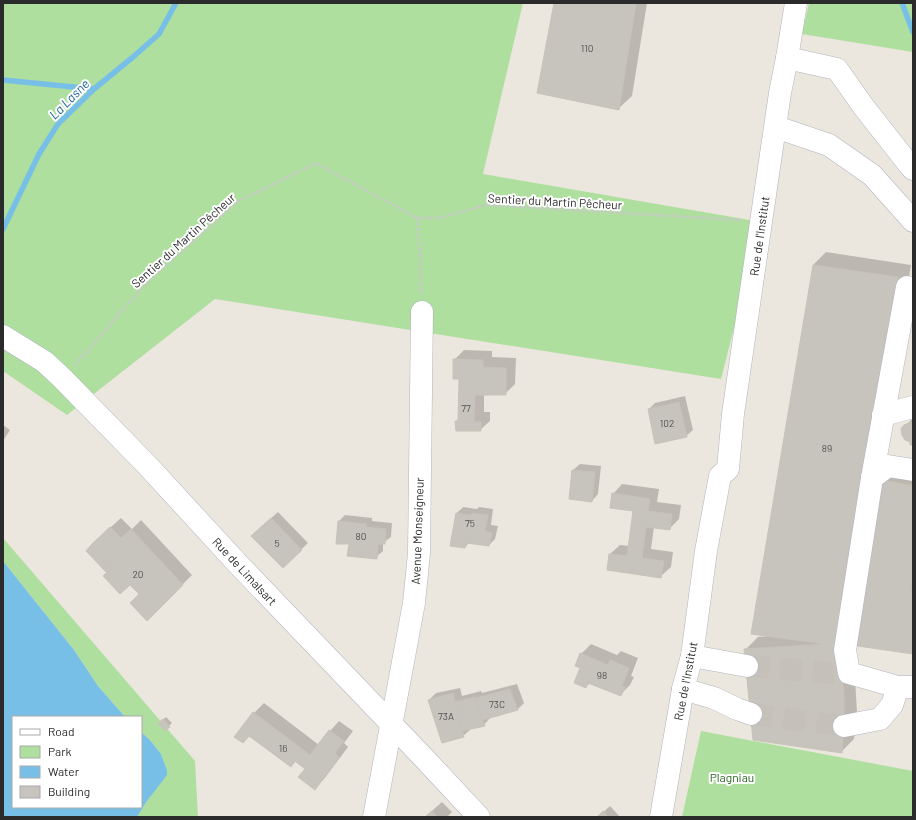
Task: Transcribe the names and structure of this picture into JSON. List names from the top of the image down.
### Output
{
  "streets": {
    "street": ["Rue de l'Institut", "Avenue Monseigneur", "Rue de Limalsart"],
    "path": ["Sentier du Martin Pêcheur"]
  },
  "crossings": [
    ["Sentier du Martin Pêcheur", "Rue de l'Institut"],
    ["Sentier du Martin Pêcheur", "Rue de Limalsart"],
    ["Avenue Monseigneur", "Rue de Limalsart"]
  ],
  "water": ["La Lasne"],
  "parks": ["Plagniau"],
  "house_numbers": [
    "110",
    "77",
    "102",
    "89",
    "75",
    "80",
    "5",
    "20",
    "98",
    "73C",
    "73A",
    "16"
  ],
  "legend": [
    "Road",
    "Park",
    "Water",
    "Building"
  ]
}
